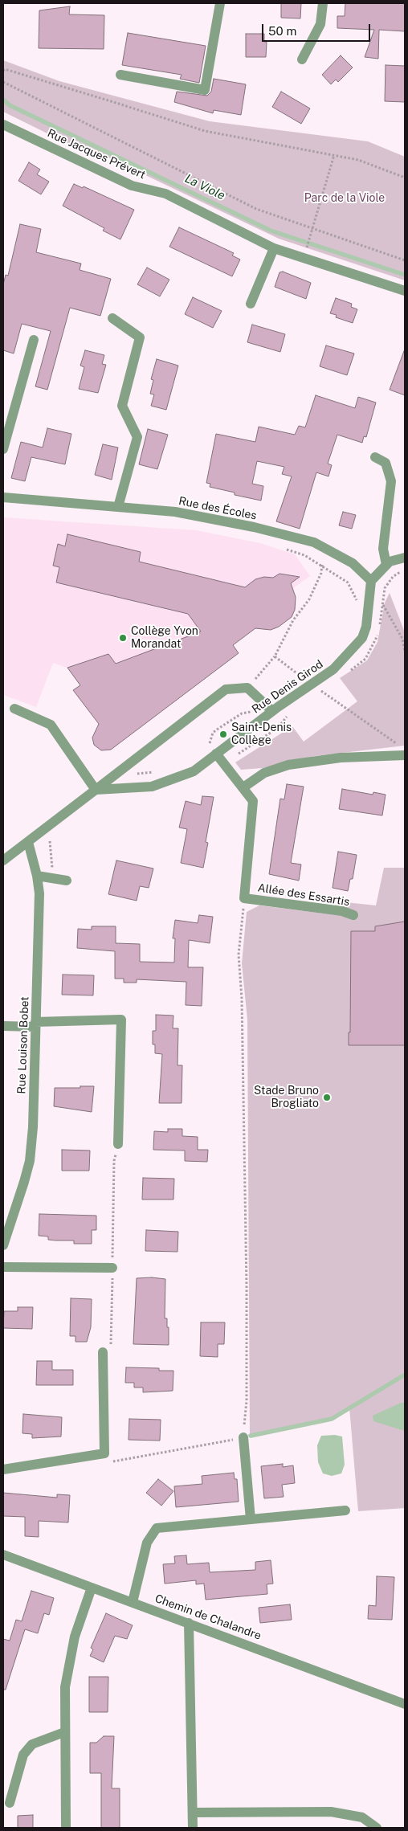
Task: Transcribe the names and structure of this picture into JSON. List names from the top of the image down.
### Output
{
  "streets": {
    "street": [
      "Rue Jacques Prévert",
      "Rue des Écoles",
      "Rue Denis Girod",
      "Allée des Essartis",
      "Rue Louison Bobet",
      "Chemin de Chalandre"
    ]
  },
  "crossings": [
    ["Rue des Écoles", "Rue Denis Girod"],
    ["Rue Denis Girod", "Allée des Essartis"]
  ],
  "water": ["La Viole"],
  "parks": ["Parc de la Viole"],
  "places": ["Collège Yvon Morandat", "Saint-Denis Collège", "Stade Bruno Brogliato"],
  "scale_bar": "50 m"
}
